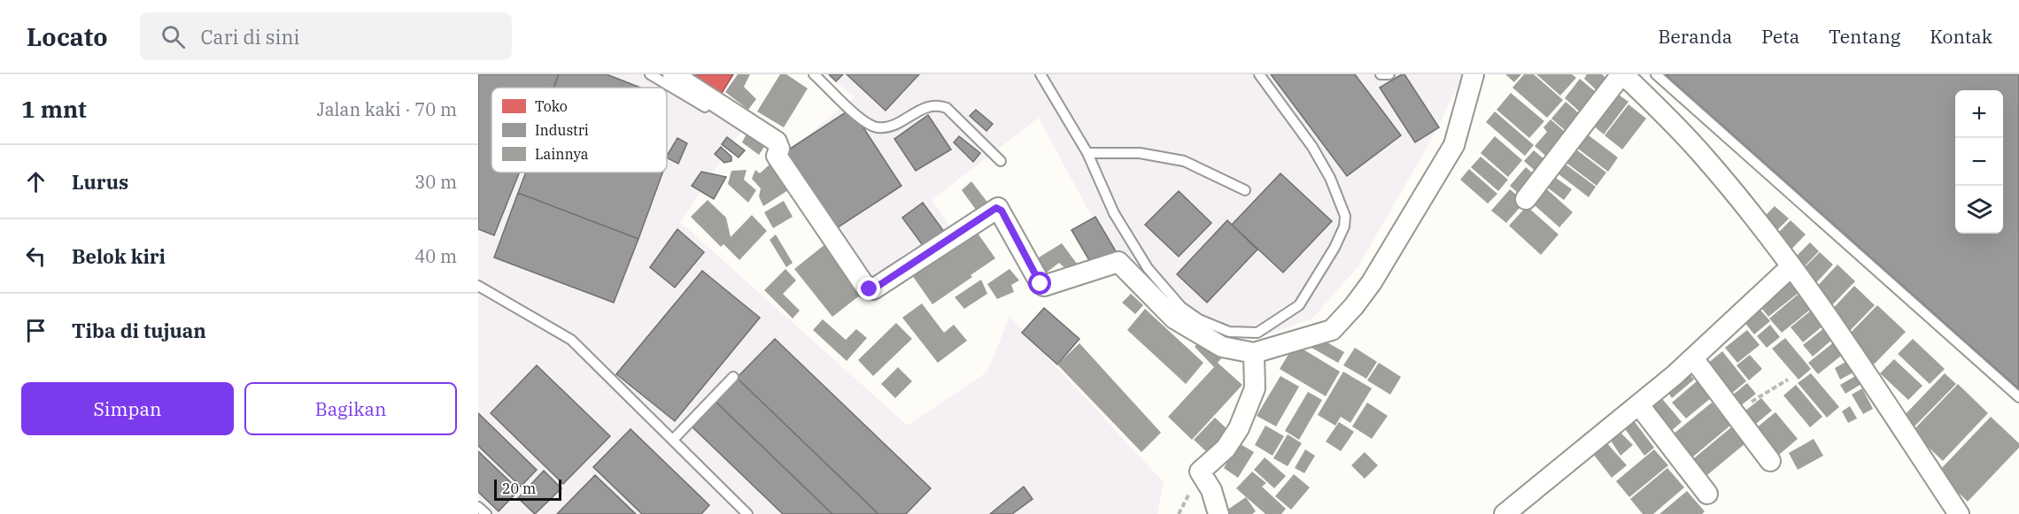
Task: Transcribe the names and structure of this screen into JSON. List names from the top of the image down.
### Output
{
  "legend": ["Toko", "Industri", "Lainnya"],
  "scale_bar": "20 m",
  "page": {
    "header": "Locato",
    "search": "Cari di sini",
    "nav": [
      "Beranda",
      "Peta",
      "Tentang",
      "Kontak"
    ],
    "heading": ["1 mnt", "Jalan kaki · 70 m"],
    "map_buttons": ["+", "−"],
    "list": [
      ["Lurus", "30 m"],
      ["Belok kiri", "40 m"],
      "Tiba di tujuan"
    ],
    "buttons": ["Simpan", "Bagikan"],
    "scale": "20 m"
  }
}
